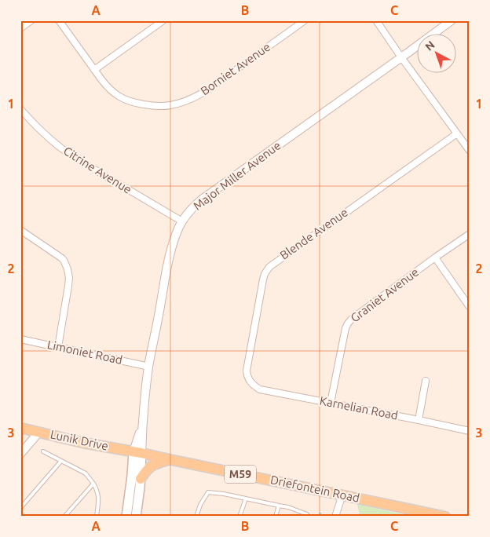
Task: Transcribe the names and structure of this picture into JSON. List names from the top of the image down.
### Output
{
  "streets": {
    "main road": ["Lunik Drive", "M59", "Driefontein Road"],
    "street": [
      "Borniet Avenue",
      "Citrine Avenue",
      "Major Miller Avenue",
      "Blende Avenue",
      "Graniet Avenue",
      "Limoniet Road",
      "Karnelian Road"
    ]
  },
  "crossings": [
    ["Citrine Avenue", "Major Miller Avenue"],
    ["Major Miller Avenue", "Limoniet Road"],
    ["Major Miller Avenue", "Lunik Drive"],
    ["Major Miller Avenue", "Driefontein Road"],
    ["Blende Avenue", "Karnelian Road"],
    ["Graniet Avenue", "Karnelian Road"],
    ["Lunik Drive", "Driefontein Road"]
  ],
  "north": "top left",
  "grid": {
    "columns": ["A", "B", "C"],
    "rows": ["1", "2", "3"]
  }
}
